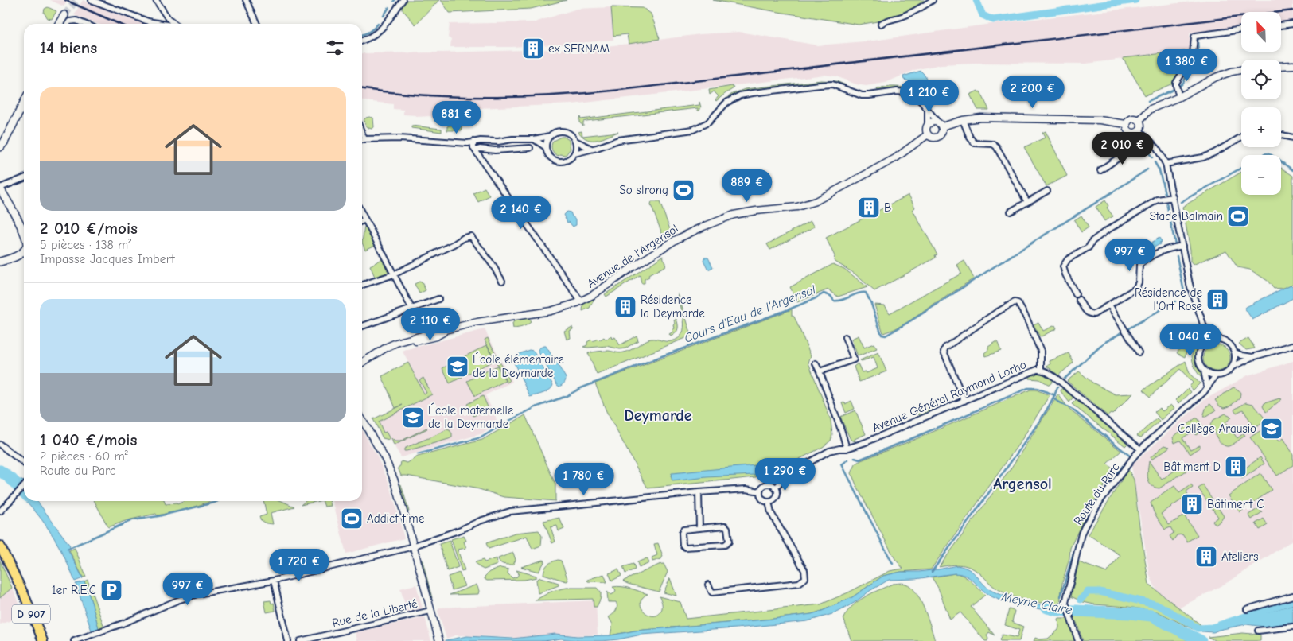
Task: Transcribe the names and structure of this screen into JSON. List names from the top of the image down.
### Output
{
  "streets": {
    "main road": ["D 907"],
    "street": [
      "Avenue de l'Argensol",
      "Avenue Général Raymond Lorho",
      "Route du Parc",
      "Rue de la Liberté"
    ]
  },
  "crossings": [
    ["Avenue Général Raymond Lorho", "Route du Parc"]
  ],
  "districts": ["Deymarde", "Argensol"],
  "water": ["Cours d'Eau de l'Argensol", "Meyne Claire"],
  "places": {
    "building": [
      "ex SERNAM",
      "B",
      "Résidence de l'Ort Rose",
      "Résidence la Deymarde",
      "Bâtiment D",
      "Bâtiment C",
      "Ateliers"
    ],
    "sports": ["So strong", "Stade Balmain", "Addict time"],
    "school or university": ["École élémentaire de la Deymarde", "École maternelle de la Deymarde", "Collège Arausio"],
    "parking": ["1er R.E.C"]
  },
  "north": "top left",
  "page": {
    "map_buttons": ["+", "−"],
    "heading": "14 biens",
    "price": [
      "1 380 €",
      "2 200 €",
      "1 210 €",
      "881 €",
      "2 010 €",
      "889 €",
      "2 140 €",
      "997 €",
      "2 110 €",
      "1 040 €",
      "1 290 €",
      "1 780 €",
      "1 720 €",
      "997 €"
    ],
    "list": [
      {
        "name": "2 010 €/mois",
        "note": "5 pièces · 138 m² · Impasse Jacques Imbert"
      },
      {
        "name": "1 040 €/mois",
        "note": "2 pièces · 60 m² · Route du Parc"
      }
    ]
  }
}
